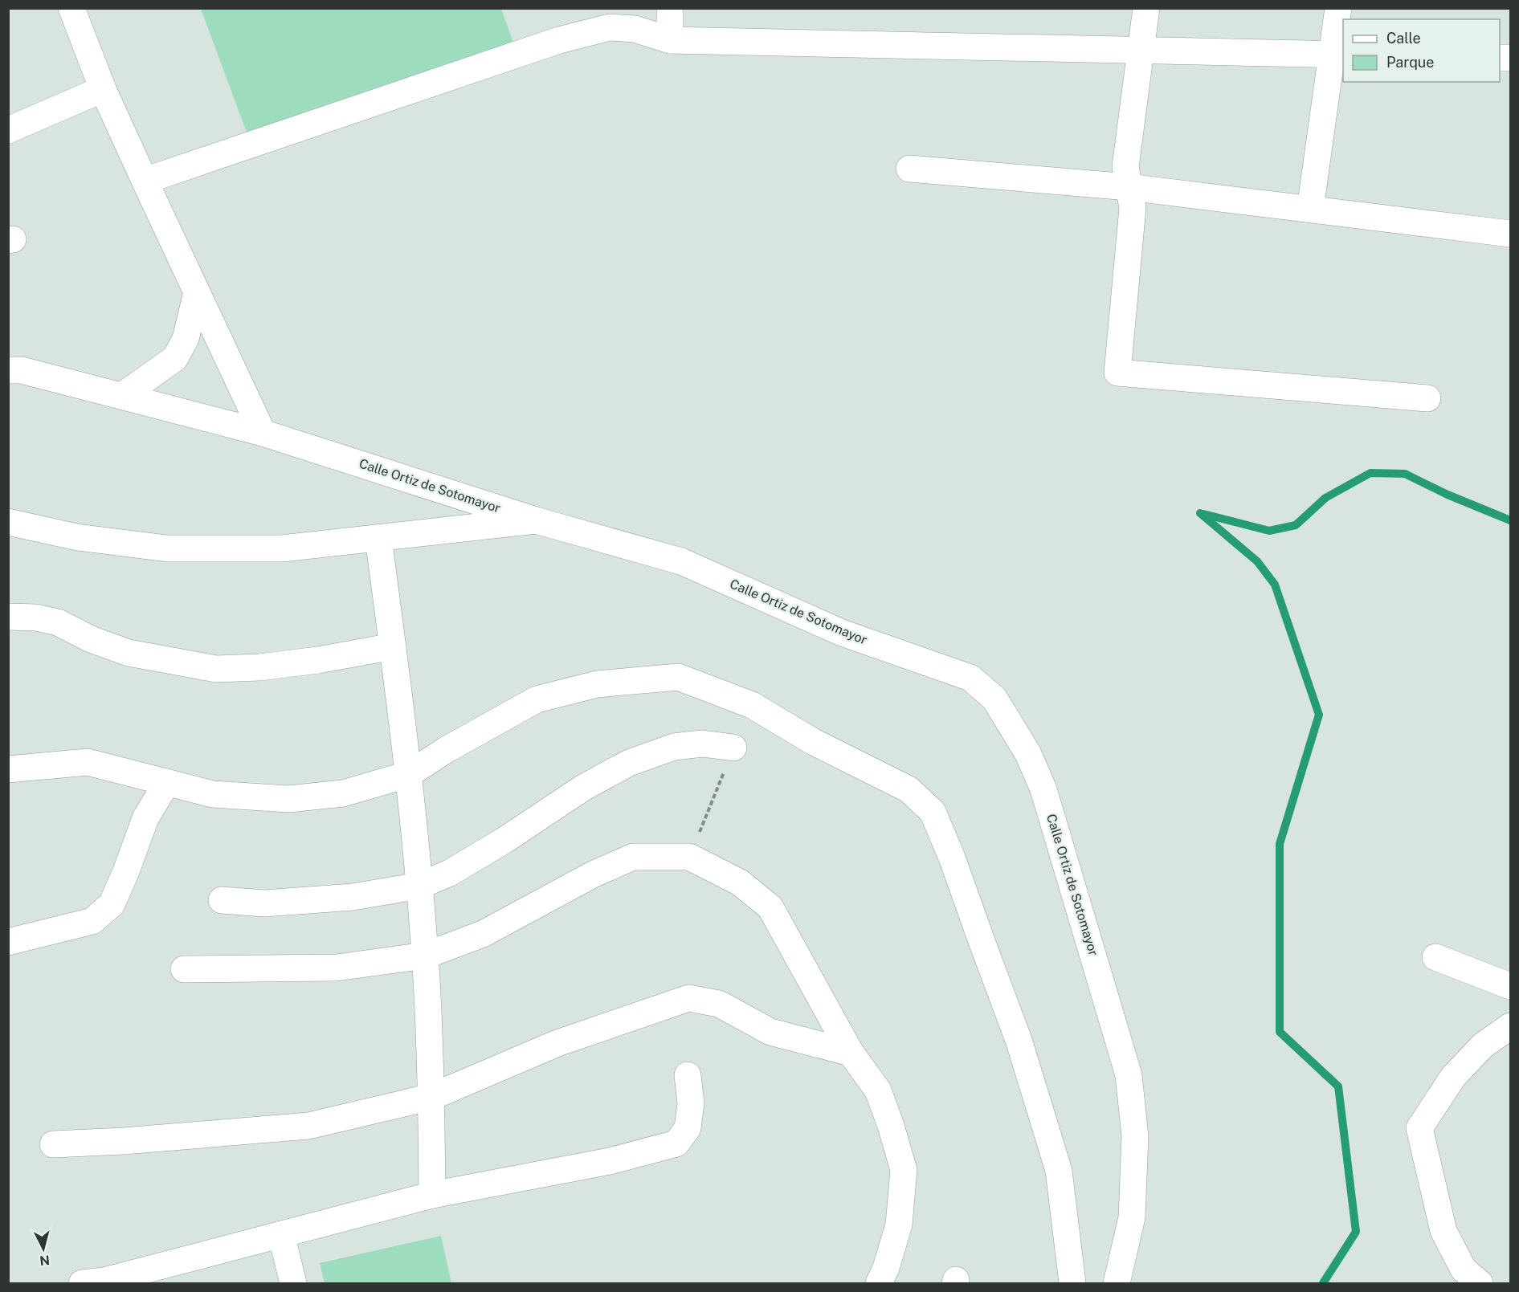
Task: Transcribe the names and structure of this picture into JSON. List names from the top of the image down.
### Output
{
  "streets": {
    "street": ["Calle Ortiz de Sotomayor"]
  },
  "legend": ["Calle", "Parque"],
  "north": "bottom"
}
